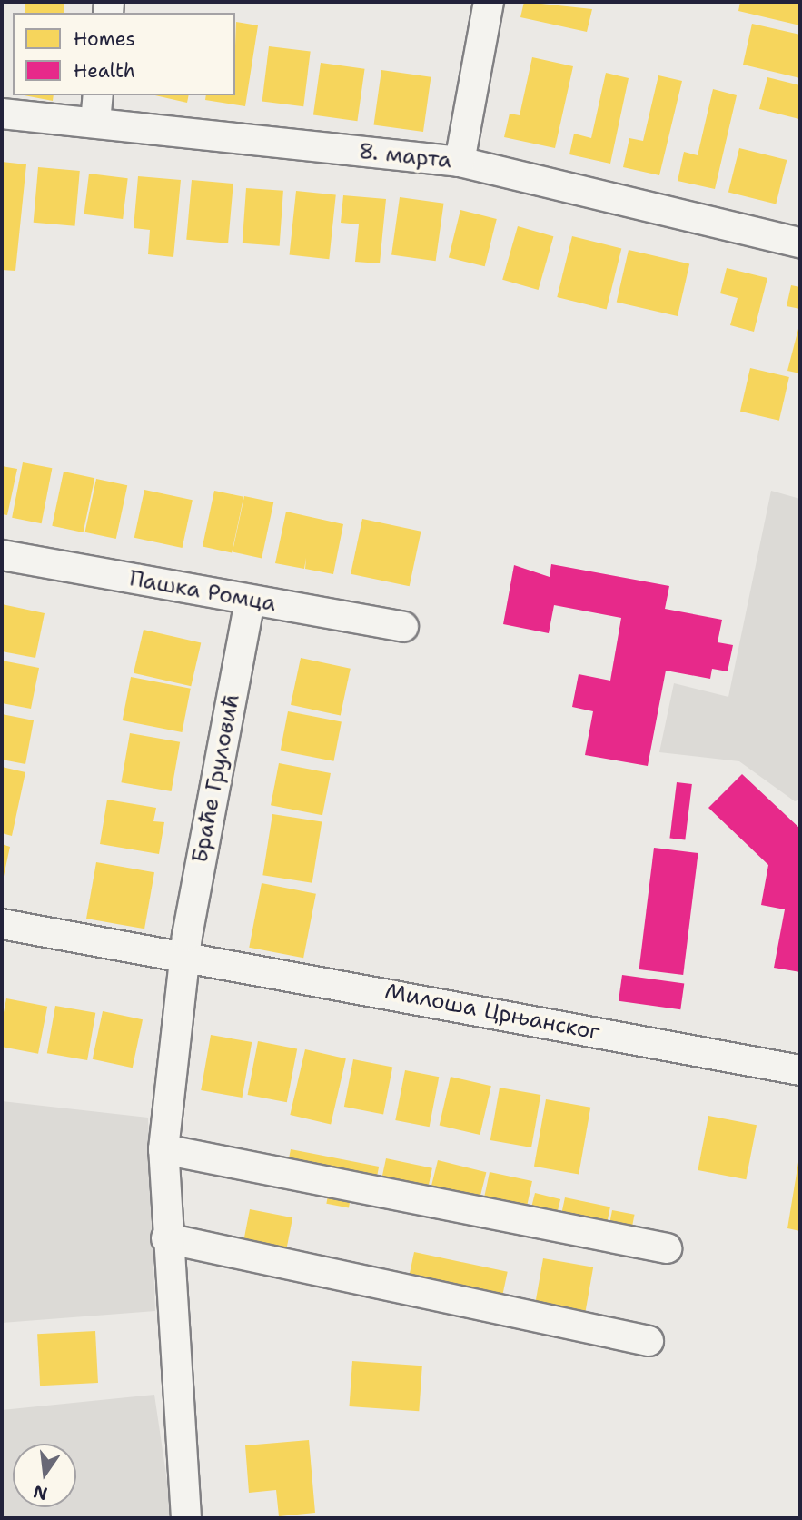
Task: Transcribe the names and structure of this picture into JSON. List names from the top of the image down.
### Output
{
  "streets": {
    "street": [
      "8. марта",
      "Пашка Ромца",
      "Браће Груловић",
      "Милоша Црњанског"
    ]
  },
  "crossings": [
    ["Пашка Ромца", "Браће Груловић"],
    ["Браће Груловић", "Милоша Црњанског"]
  ],
  "legend": ["Homes", "Health"],
  "north": "bottom"
}
